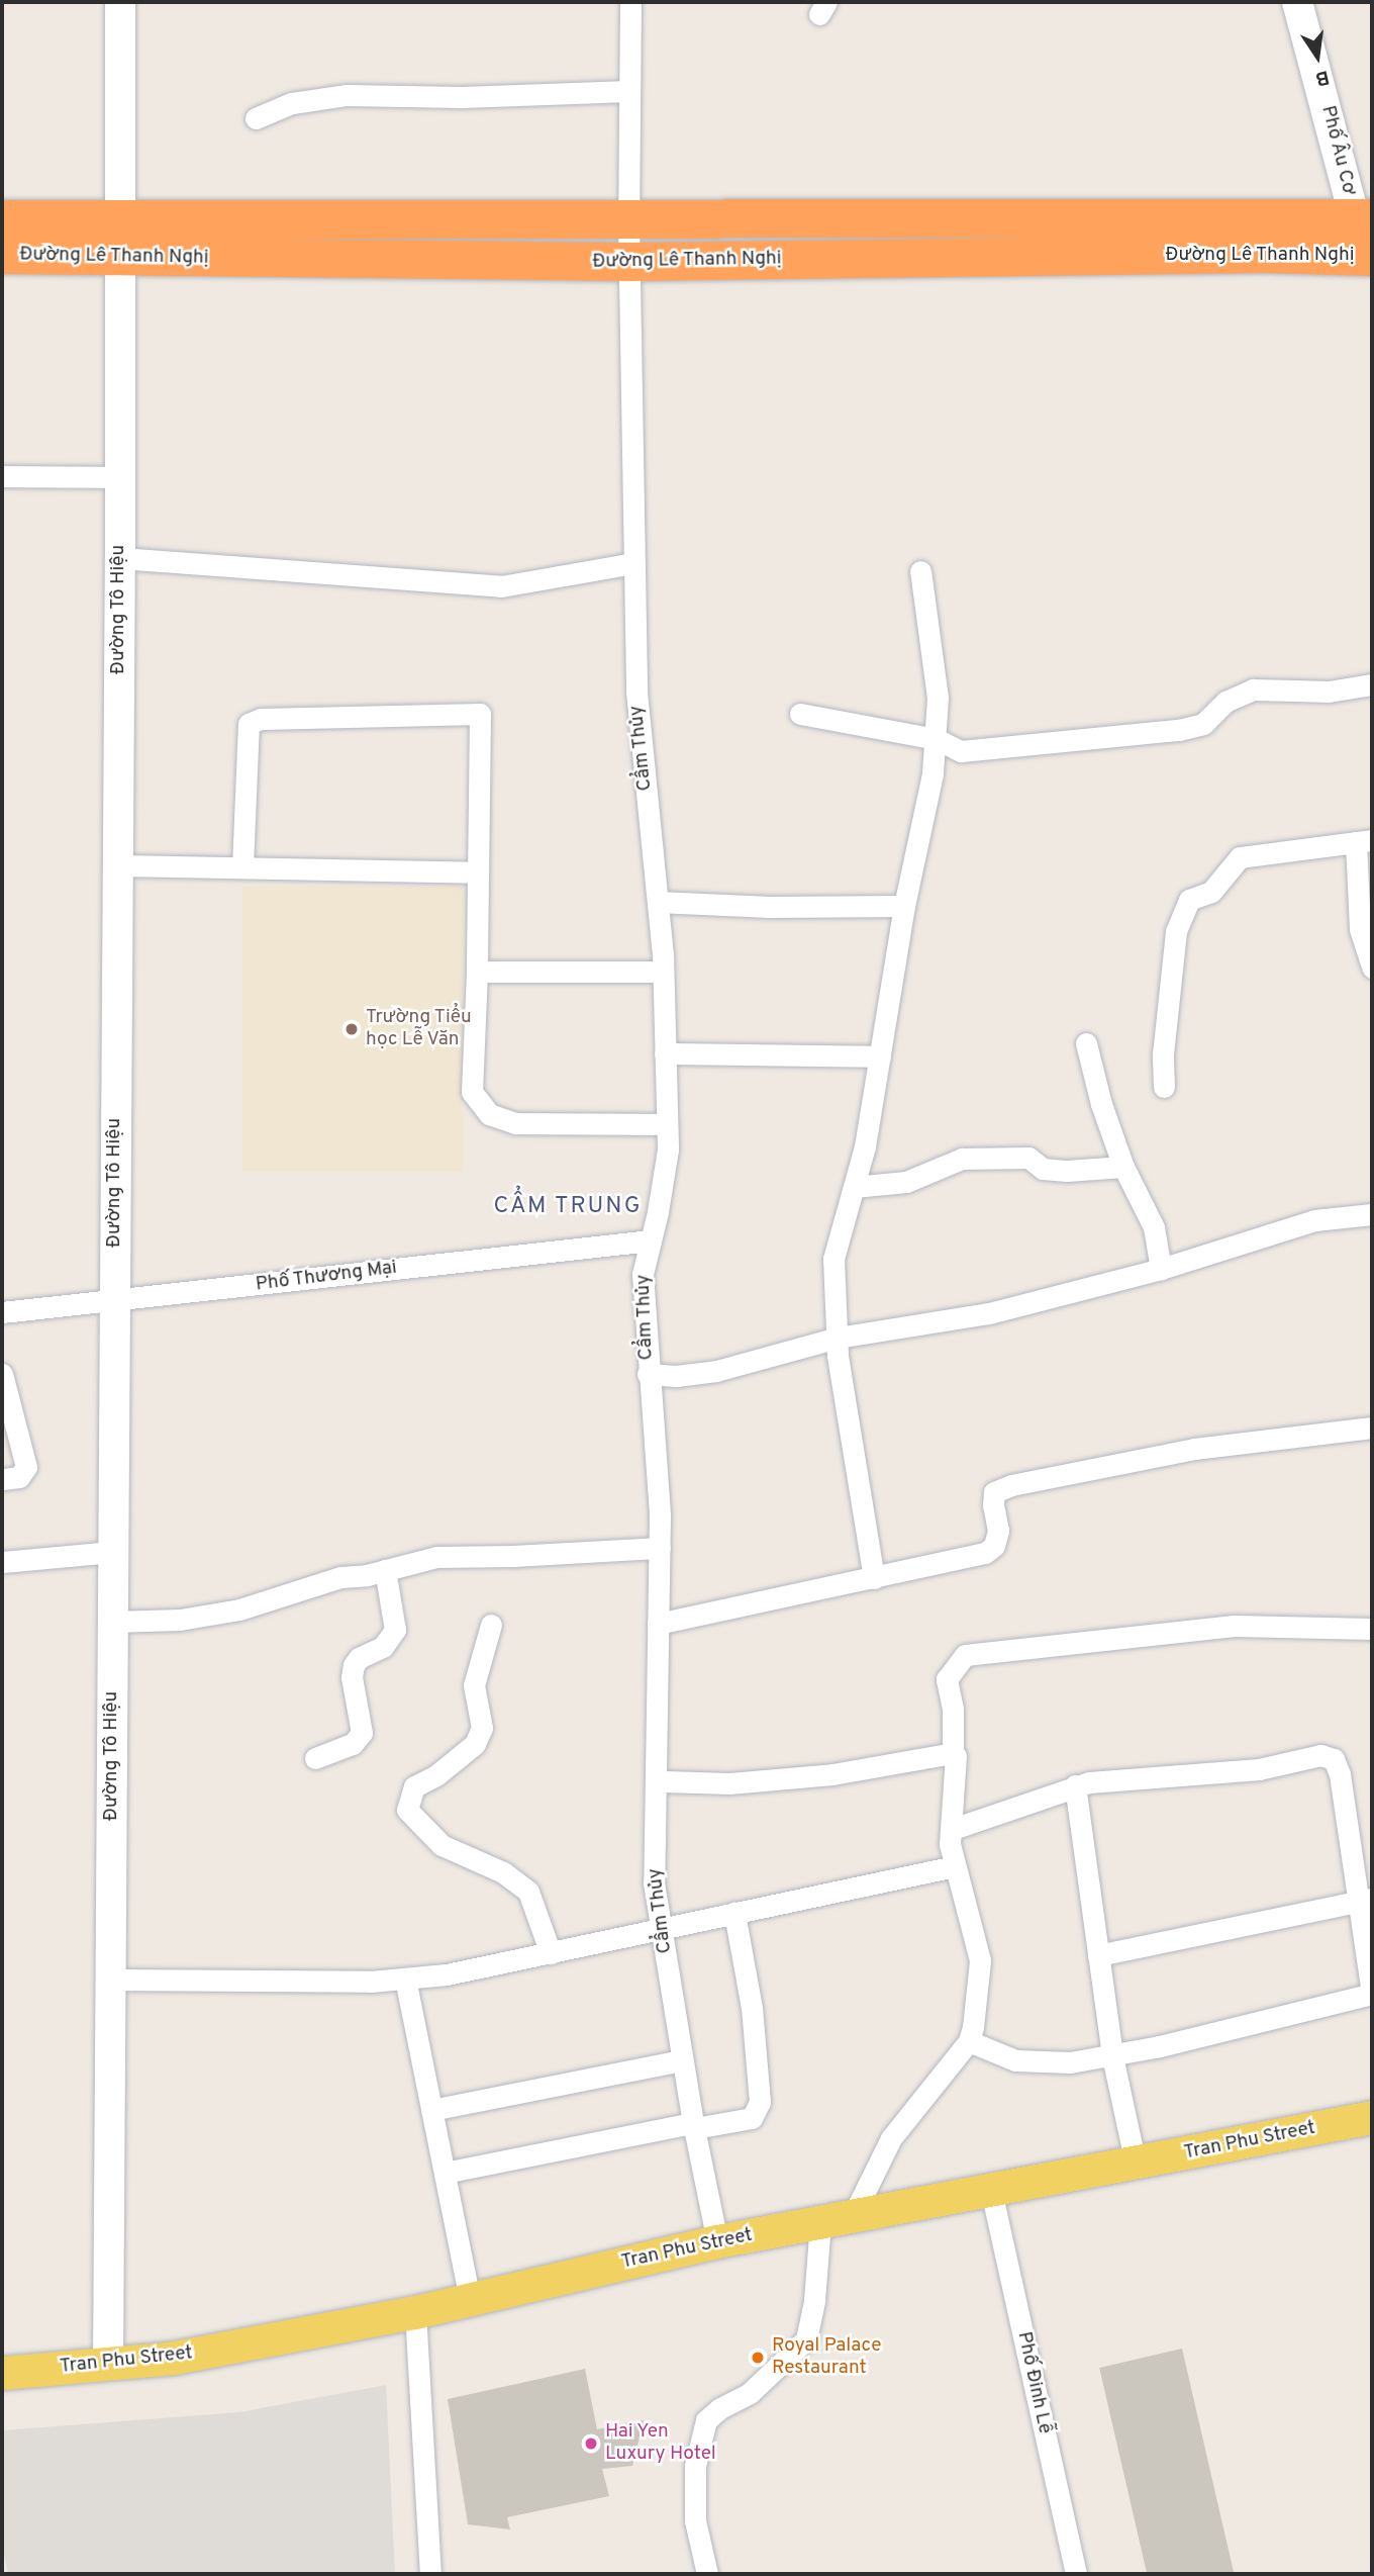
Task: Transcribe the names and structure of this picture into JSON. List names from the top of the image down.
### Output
{
  "streets": {
    "highway": ["Đường Lê Thanh Nghị"],
    "main road": ["Tran Phu Street"],
    "street": [
      "Phố Âu Cơ",
      "Đường Tô Hiệu",
      "Cẩm Thủy",
      "Phố Thương Mại",
      "Phố Đinh Lễ"
    ]
  },
  "crossings": [
    ["Phố Âu Cơ", "Đường Lê Thanh Nghị"],
    ["Đường Lê Thanh Nghị", "Đường Tô Hiệu"],
    ["Đường Lê Thanh Nghị", "Cẩm Thủy"],
    ["Đường Tô Hiệu", "Phố Thương Mại"],
    ["Đường Tô Hiệu", "Tran Phu Street"],
    ["Cẩm Thủy", "Phố Thương Mại"],
    ["Cẩm Thủy", "Tran Phu Street"],
    ["Tran Phu Street", "Phố Đinh Lễ"]
  ],
  "districts": ["CẨM TRUNG"],
  "places": ["Trường Tiểu học Lễ Văn", "Royal Palace Restaurant", "Hai Yen Luxury Hotel"],
  "north": "bottom"
}
